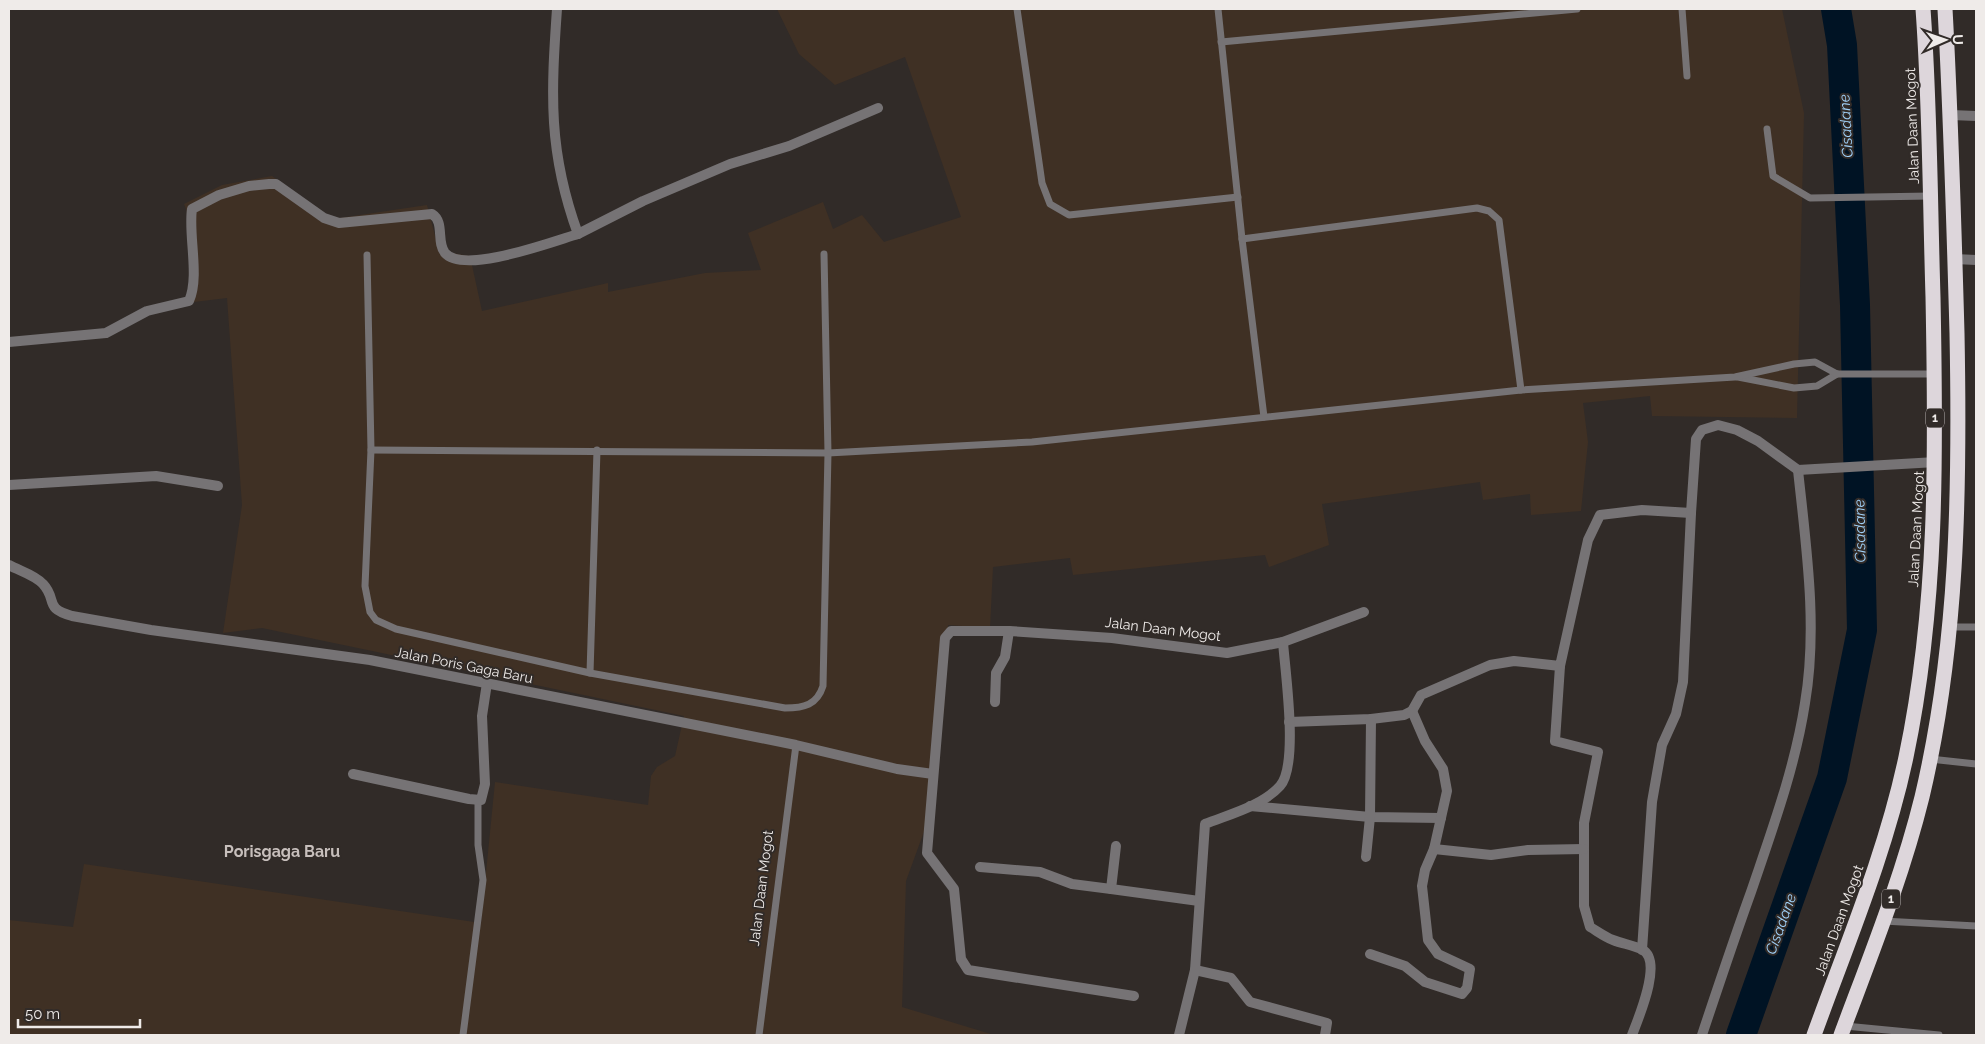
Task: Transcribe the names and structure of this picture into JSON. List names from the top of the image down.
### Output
{
  "streets": {
    "highway": ["Jalan Daan Mogot", "1"],
    "street": ["Jalan Poris Gaga Baru"]
  },
  "crossings": [
    ["Jalan Daan Mogot", "Jalan Poris Gaga Baru"]
  ],
  "districts": ["Porisgaga Baru"],
  "water": ["Cisadane"],
  "scale_bar": "50 m",
  "north": "right"
}
